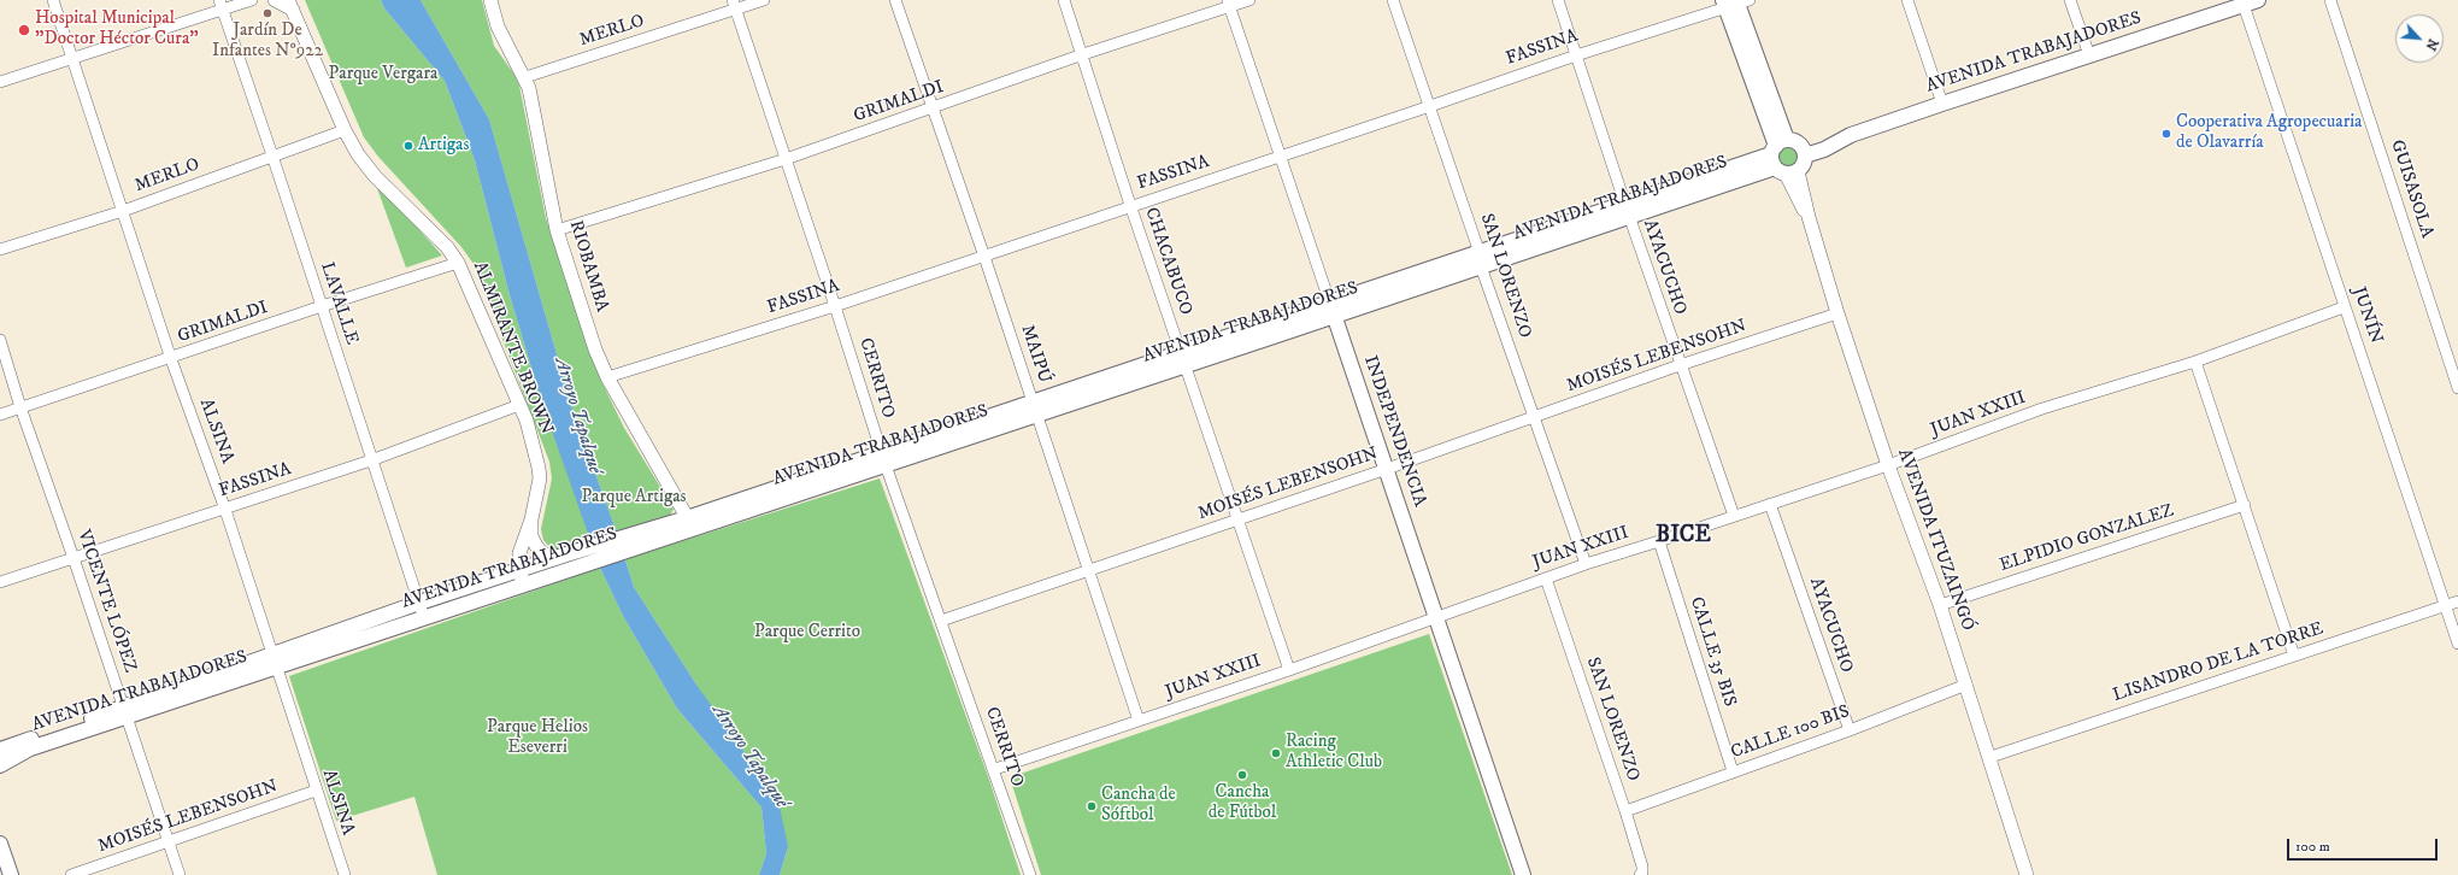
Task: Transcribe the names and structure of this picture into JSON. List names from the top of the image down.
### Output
{
  "streets": {
    "main road": ["AVENIDA TRABAJADORES", "INDEPENDENCIA", "AVENIDA ITUZAINGÓ"],
    "street": [
      "MERLO",
      "FASSINA",
      "GRIMALDI",
      "GUISASOLA",
      "CHACABUCO",
      "RIOBAMBA",
      "AYACUCHO",
      "SAN LORENZO",
      "LAVALLE",
      "JUNÍN",
      "ALMIRANTE BROWN",
      "MAIPÚ",
      "MOISÉS LEBENSOHN",
      "CERRITO",
      "JUAN XXIII",
      "ALSINA",
      "ELPIDIO GONZALEZ",
      "VICENTE LÓPEZ",
      "CALLE 35 BIS",
      "LISANDRO DE LA TORRE",
      "CALLE 100 BIS"
    ]
  },
  "crossings": [
    ["MERLO", "RIOBAMBA"],
    ["MERLO", "LAVALLE"],
    ["MERLO", "ALMIRANTE BROWN"],
    ["MERLO", "CERRITO"],
    ["MERLO", "ALSINA"],
    ["FASSINA", "CHACABUCO"],
    ["FASSINA", "RIOBAMBA"],
    ["FASSINA", "AYACUCHO"],
    ["FASSINA", "SAN LORENZO"],
    ["FASSINA", "LAVALLE"],
    ["FASSINA", "ALMIRANTE BROWN"],
    ["FASSINA", "MAIPÚ"],
    ["FASSINA", "CERRITO"],
    ["FASSINA", "ALSINA"],
    ["FASSINA", "INDEPENDENCIA"],
    ["FASSINA", "AVENIDA ITUZAINGÓ"],
    ["FASSINA", "VICENTE LÓPEZ"],
    ["AVENIDA TRABAJADORES", "CHACABUCO"],
    ["AVENIDA TRABAJADORES", "RIOBAMBA"],
    ["AVENIDA TRABAJADORES", "AYACUCHO"],
    ["AVENIDA TRABAJADORES", "SAN LORENZO"],
    ["AVENIDA TRABAJADORES", "LAVALLE"],
    ["AVENIDA TRABAJADORES", "JUNÍN"],
    ["AVENIDA TRABAJADORES", "ALMIRANTE BROWN"],
    ["AVENIDA TRABAJADORES", "MAIPÚ"],
    ["AVENIDA TRABAJADORES", "CERRITO"],
    ["AVENIDA TRABAJADORES", "ALSINA"],
    ["AVENIDA TRABAJADORES", "INDEPENDENCIA"],
    ["AVENIDA TRABAJADORES", "AVENIDA ITUZAINGÓ"],
    ["AVENIDA TRABAJADORES", "VICENTE LÓPEZ"],
    ["GRIMALDI", "CHACABUCO"],
    ["GRIMALDI", "RIOBAMBA"],
    ["GRIMALDI", "LAVALLE"],
    ["GRIMALDI", "ALMIRANTE BROWN"],
    ["GRIMALDI", "MAIPÚ"],
    ["GRIMALDI", "CERRITO"],
    ["GRIMALDI", "ALSINA"],
    ["GRIMALDI", "INDEPENDENCIA"],
    ["GRIMALDI", "VICENTE LÓPEZ"],
    ["CHACABUCO", "MOISÉS LEBENSOHN"],
    ["CHACABUCO", "JUAN XXIII"],
    ["AYACUCHO", "MOISÉS LEBENSOHN"],
    ["AYACUCHO", "JUAN XXIII"],
    ["AYACUCHO", "CALLE 100 BIS"],
    ["SAN LORENZO", "MOISÉS LEBENSOHN"],
    ["SAN LORENZO", "JUAN XXIII"],
    ["SAN LORENZO", "CALLE 100 BIS"],
    ["JUNÍN", "JUAN XXIII"],
    ["JUNÍN", "LISANDRO DE LA TORRE"],
    ["MAIPÚ", "MOISÉS LEBENSOHN"],
    ["MAIPÚ", "JUAN XXIII"],
    ["MOISÉS LEBENSOHN", "CERRITO"],
    ["MOISÉS LEBENSOHN", "ALSINA"],
    ["MOISÉS LEBENSOHN", "INDEPENDENCIA"],
    ["MOISÉS LEBENSOHN", "AVENIDA ITUZAINGÓ"],
    ["MOISÉS LEBENSOHN", "VICENTE LÓPEZ"],
    ["CERRITO", "JUAN XXIII"],
    ["JUAN XXIII", "INDEPENDENCIA"],
    ["JUAN XXIII", "AVENIDA ITUZAINGÓ"],
    ["JUAN XXIII", "CALLE 35 BIS"],
    ["ELPIDIO GONZALEZ", "AVENIDA ITUZAINGÓ"],
    ["AVENIDA ITUZAINGÓ", "LISANDRO DE LA TORRE"],
    ["AVENIDA ITUZAINGÓ", "CALLE 100 BIS"],
    ["CALLE 35 BIS", "CALLE 100 BIS"]
  ],
  "districts": ["BICE"],
  "water": ["Arroyo Tapalqué"],
  "parks": [
    "Parque Vergara",
    "Parque Artigas",
    "Parque Cerrito",
    "Parque Helios Eseverri"
  ],
  "places": [
    "Jardín De Infantes Nº922",
    "Hospital Municipal \"Doctor Héctor Cura\"",
    "Cooperativa Agropecuaria de Olavarría",
    "Artigas",
    "Racing Athletic Club",
    "Cancha de Fútbol",
    "Cancha de Sóftbol"
  ],
  "scale_bar": "100 m",
  "north": "bottom right"
}
